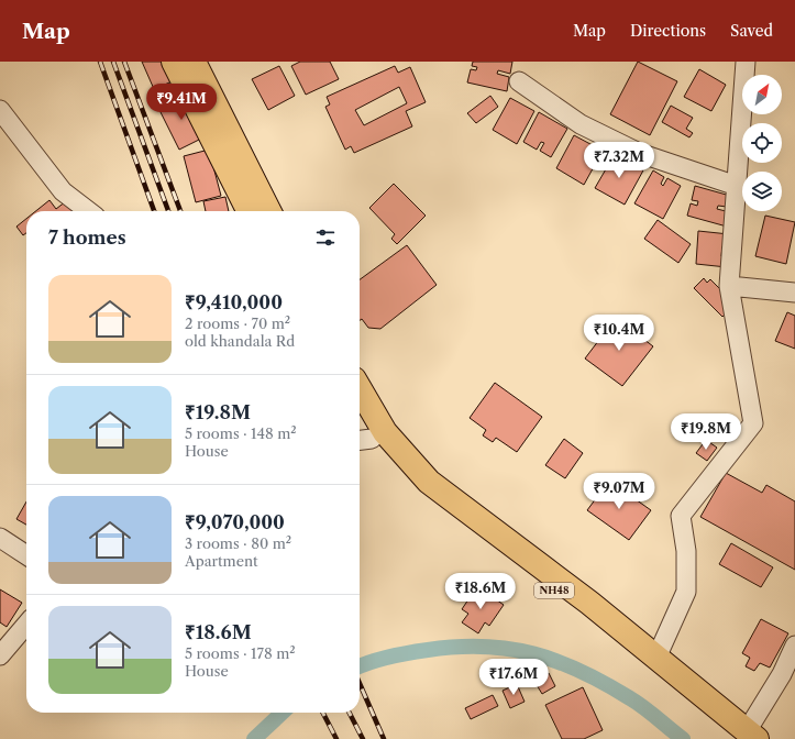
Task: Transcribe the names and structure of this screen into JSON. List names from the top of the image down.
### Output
{
  "streets": {
    "highway": ["NH48"]
  },
  "north": "top right",
  "page": {
    "header": "Map",
    "nav": ["Map", "Directions", "Saved"],
    "price": [
      "₹9.41M",
      "₹7.32M",
      "₹10.4M",
      "₹19.8M",
      "₹9.07M",
      "₹18.6M",
      "₹17.6M"
    ],
    "heading": "7 homes",
    "list": [
      {
        "name": "₹9,410,000",
        "note": "2 rooms · 70 m² · old khandala Rd"
      },
      {
        "name": "₹19.8M",
        "note": "5 rooms · 148 m² · House"
      },
      {
        "name": "₹9,070,000",
        "note": "3 rooms · 80 m² · Apartment"
      },
      {
        "name": "₹18.6M",
        "note": "5 rooms · 178 m² · House"
      }
    ]
  }
}
